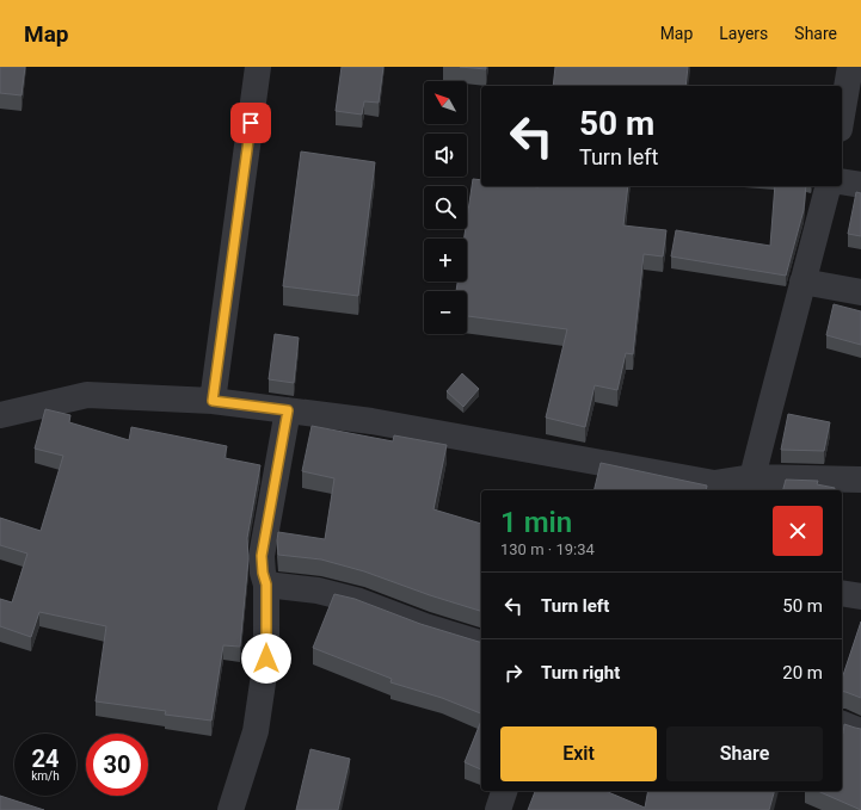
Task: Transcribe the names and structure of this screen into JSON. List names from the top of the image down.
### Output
{
  "north": "top left",
  "page": {
    "header": "Map",
    "nav": ["Map", "Layers", "Share"],
    "map_buttons": ["+", "−"],
    "turn": ["50 m", "Turn left"],
    "heading": ["1 min", "130 m · 19:34"],
    "list": [
      {
        "name": "Turn left",
        "value": "50 m"
      },
      {
        "name": "Turn right",
        "value": "20 m"
      }
    ],
    "buttons": ["Exit", "Share"],
    "speed": "24 km/h",
    "limit": "30"
  }
}
